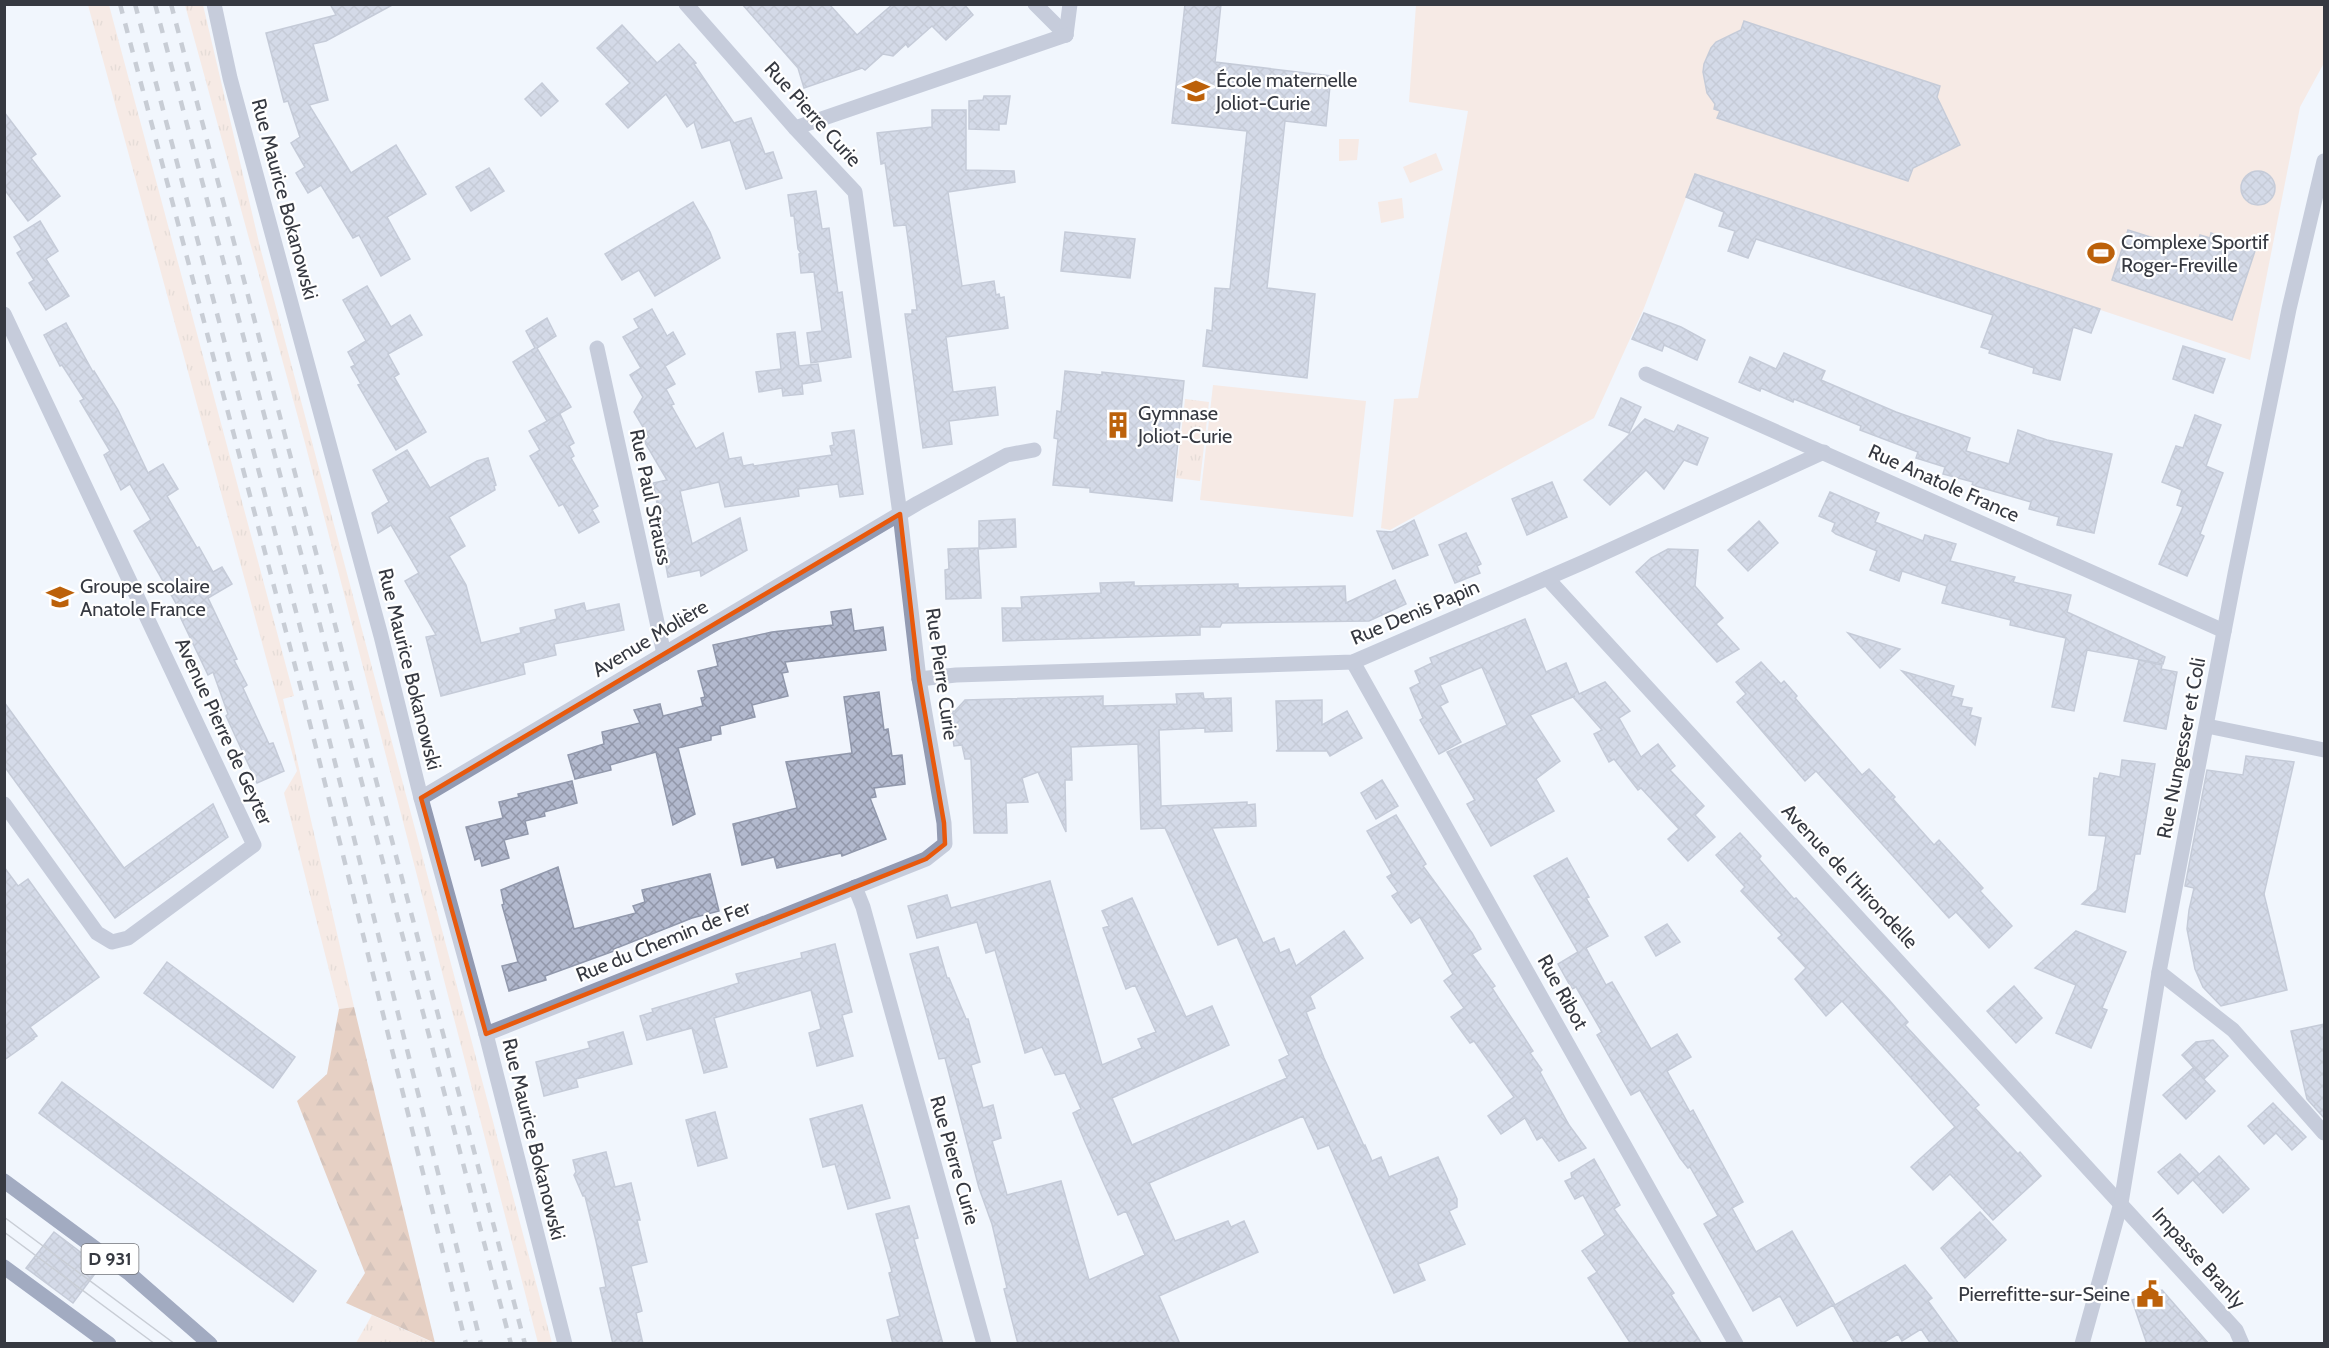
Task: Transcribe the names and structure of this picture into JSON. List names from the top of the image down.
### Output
{
  "streets": {
    "main road": ["D 931"],
    "street": [
      "Rue Pierre Curie",
      "Rue Maurice Bokanowski",
      "Rue Anatole France",
      "Rue Paul Strauss",
      "Rue Denis Papin",
      "Avenue Molière",
      "Avenue Pierre de Geyter",
      "Rue Nungesser et Coli",
      "Avenue de l'Hirondelle",
      "Rue du Chemin de Fer",
      "Rue Ribot",
      "Impasse Branly"
    ]
  },
  "crossings": [
    ["Rue Pierre Curie", "Rue Denis Papin"],
    ["Rue Pierre Curie", "Avenue Molière"],
    ["Rue Pierre Curie", "Rue du Chemin de Fer"],
    ["Rue Maurice Bokanowski", "Avenue Molière"],
    ["Rue Maurice Bokanowski", "Rue du Chemin de Fer"],
    ["Rue Anatole France", "Rue Denis Papin"],
    ["Rue Anatole France", "Rue Nungesser et Coli"],
    ["Rue Paul Strauss", "Avenue Molière"],
    ["Rue Denis Papin", "Avenue de l'Hirondelle"],
    ["Rue Denis Papin", "Rue Ribot"],
    ["Rue Nungesser et Coli", "Avenue de l'Hirondelle"],
    ["Rue Nungesser et Coli", "Impasse Branly"],
    ["Avenue de l'Hirondelle", "Impasse Branly"]
  ],
  "places": {
    "school or university": ["École maternelle Joliot-Curie", "Groupe scolaire Anatole France"],
    "sports": ["Complexe Sportif Roger-Freville"],
    "building": ["Gymnase Joliot-Curie"],
    "public building": ["Pierrefitte-sur-Seine"]
  }
}
